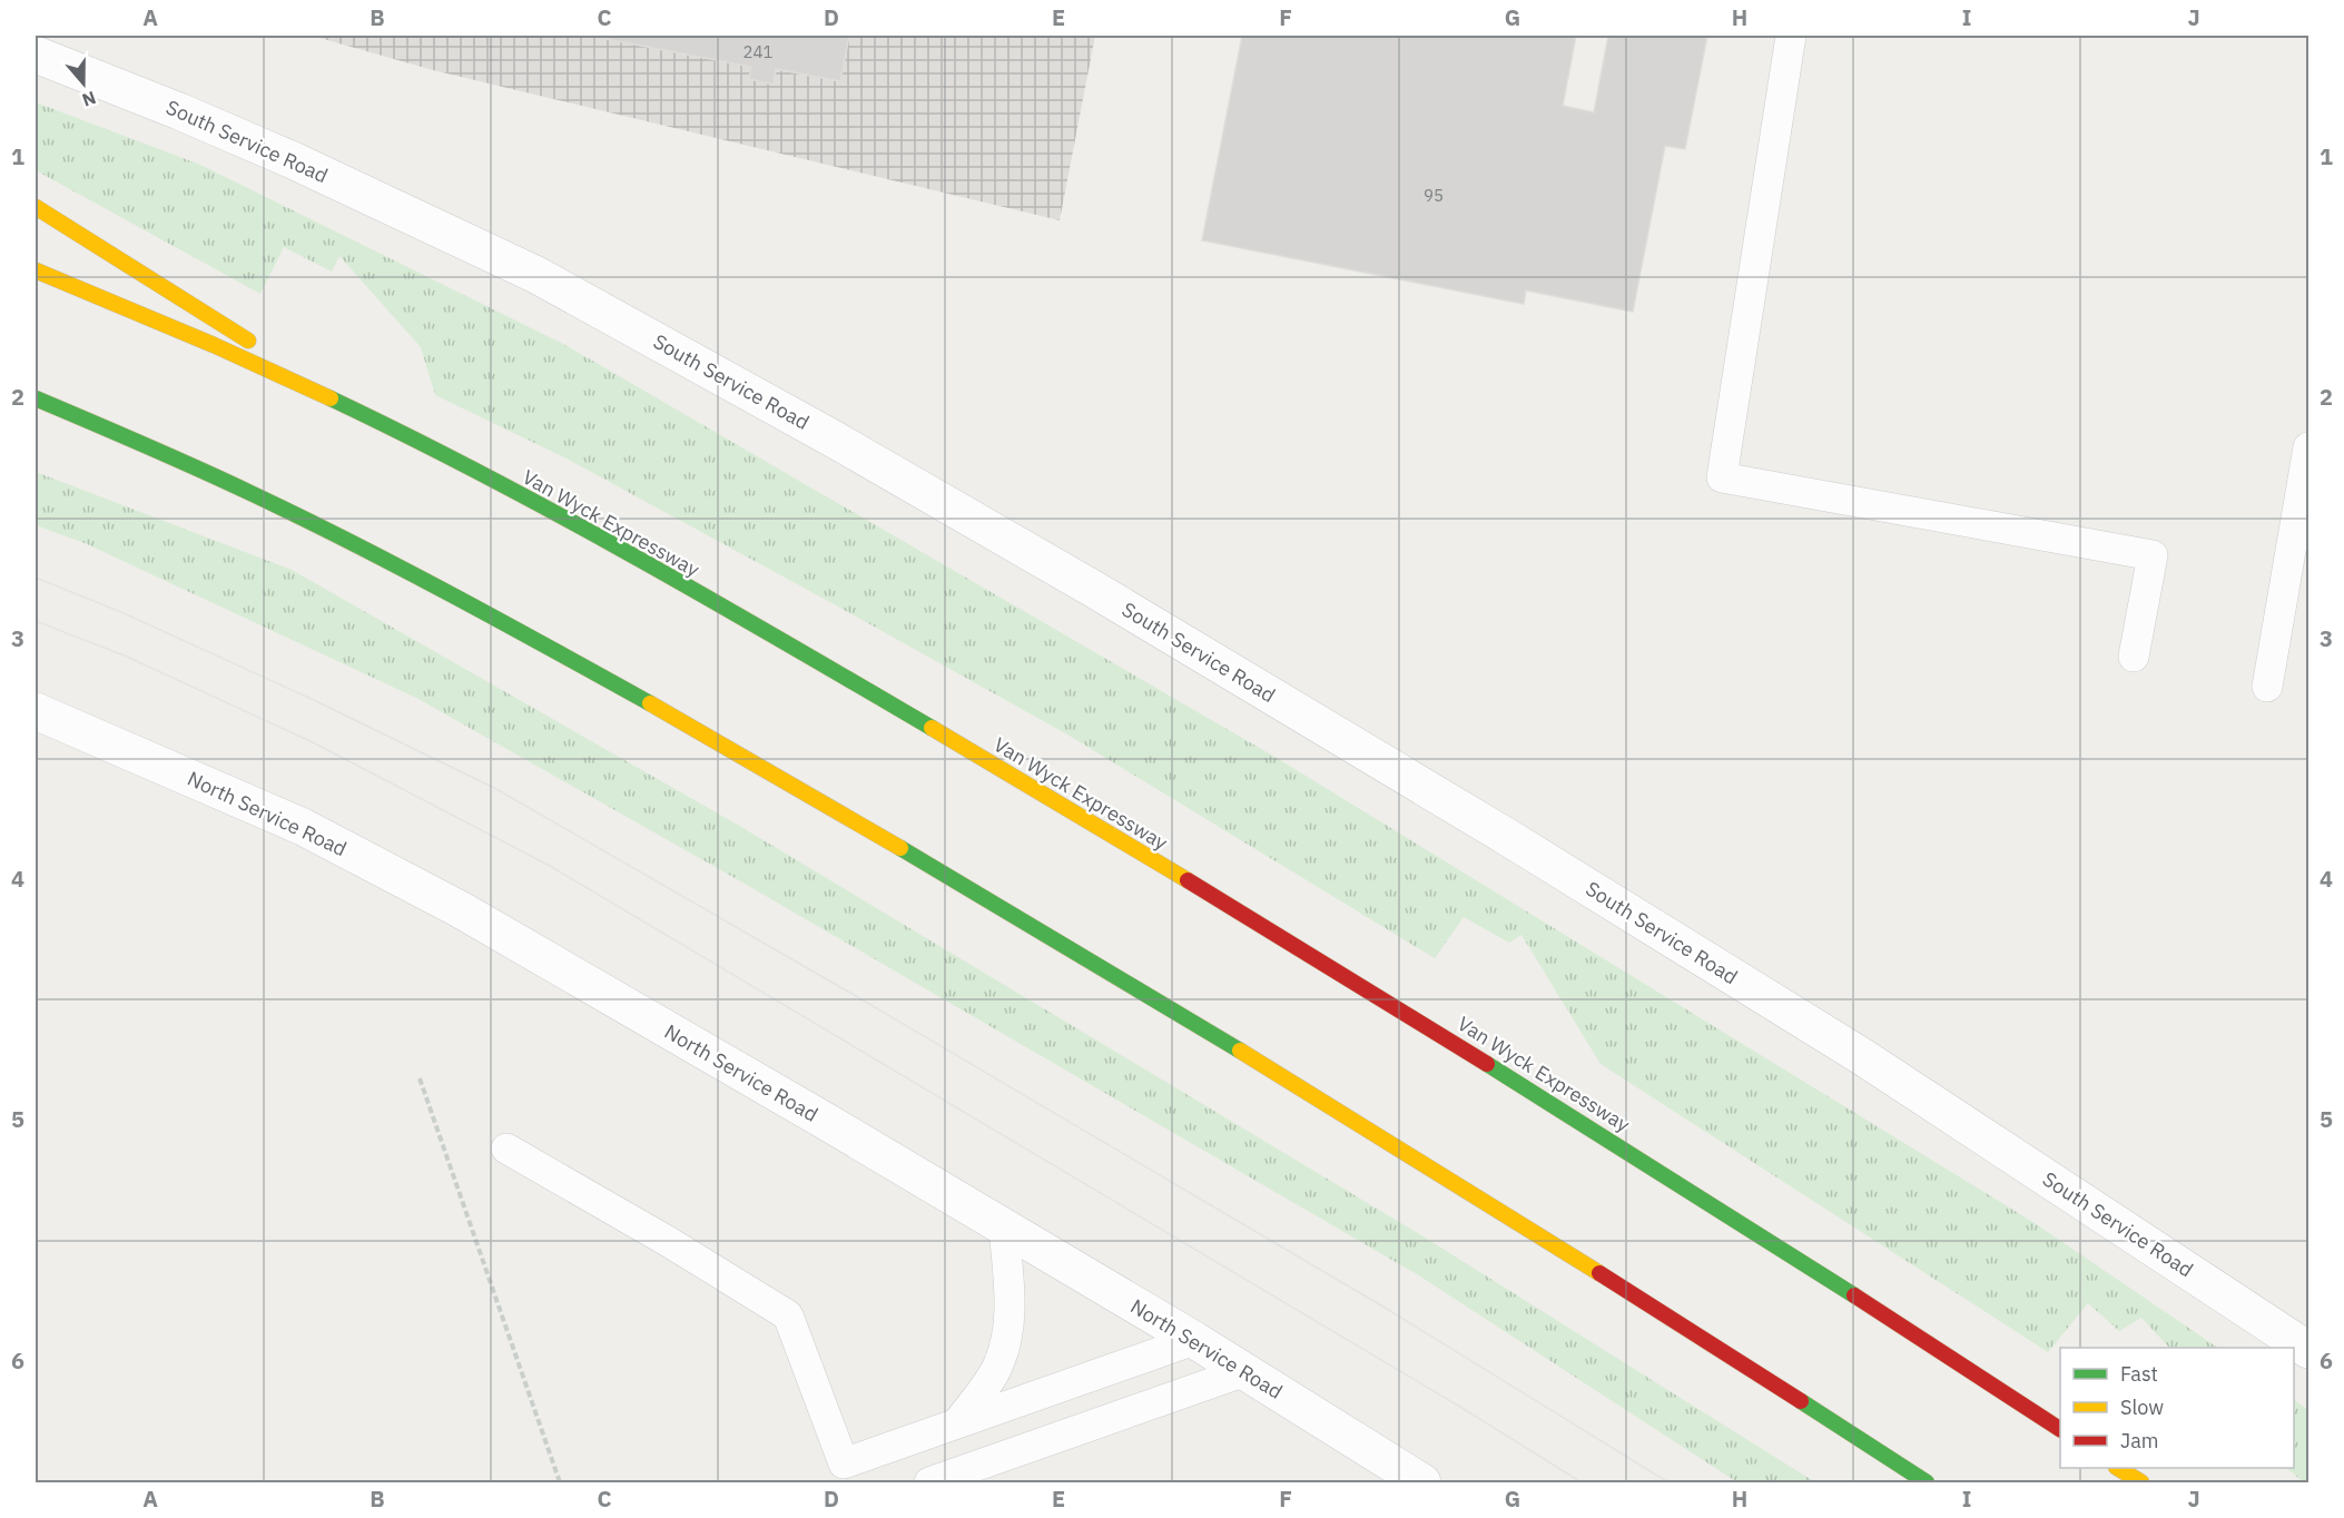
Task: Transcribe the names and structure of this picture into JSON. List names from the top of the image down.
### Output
{
  "streets": {
    "highway": ["Van Wyck Expressway"],
    "street": ["South Service Road", "North Service Road"]
  },
  "house_numbers": ["241", "95"],
  "legend": ["Fast", "Slow", "Jam"],
  "north": "bottom",
  "grid": {
    "columns": [
      "A",
      "B",
      "C",
      "D",
      "E",
      "F",
      "G",
      "H",
      "I",
      "J"
    ],
    "rows": [
      "1",
      "2",
      "3",
      "4",
      "5",
      "6"
    ]
  }
}
